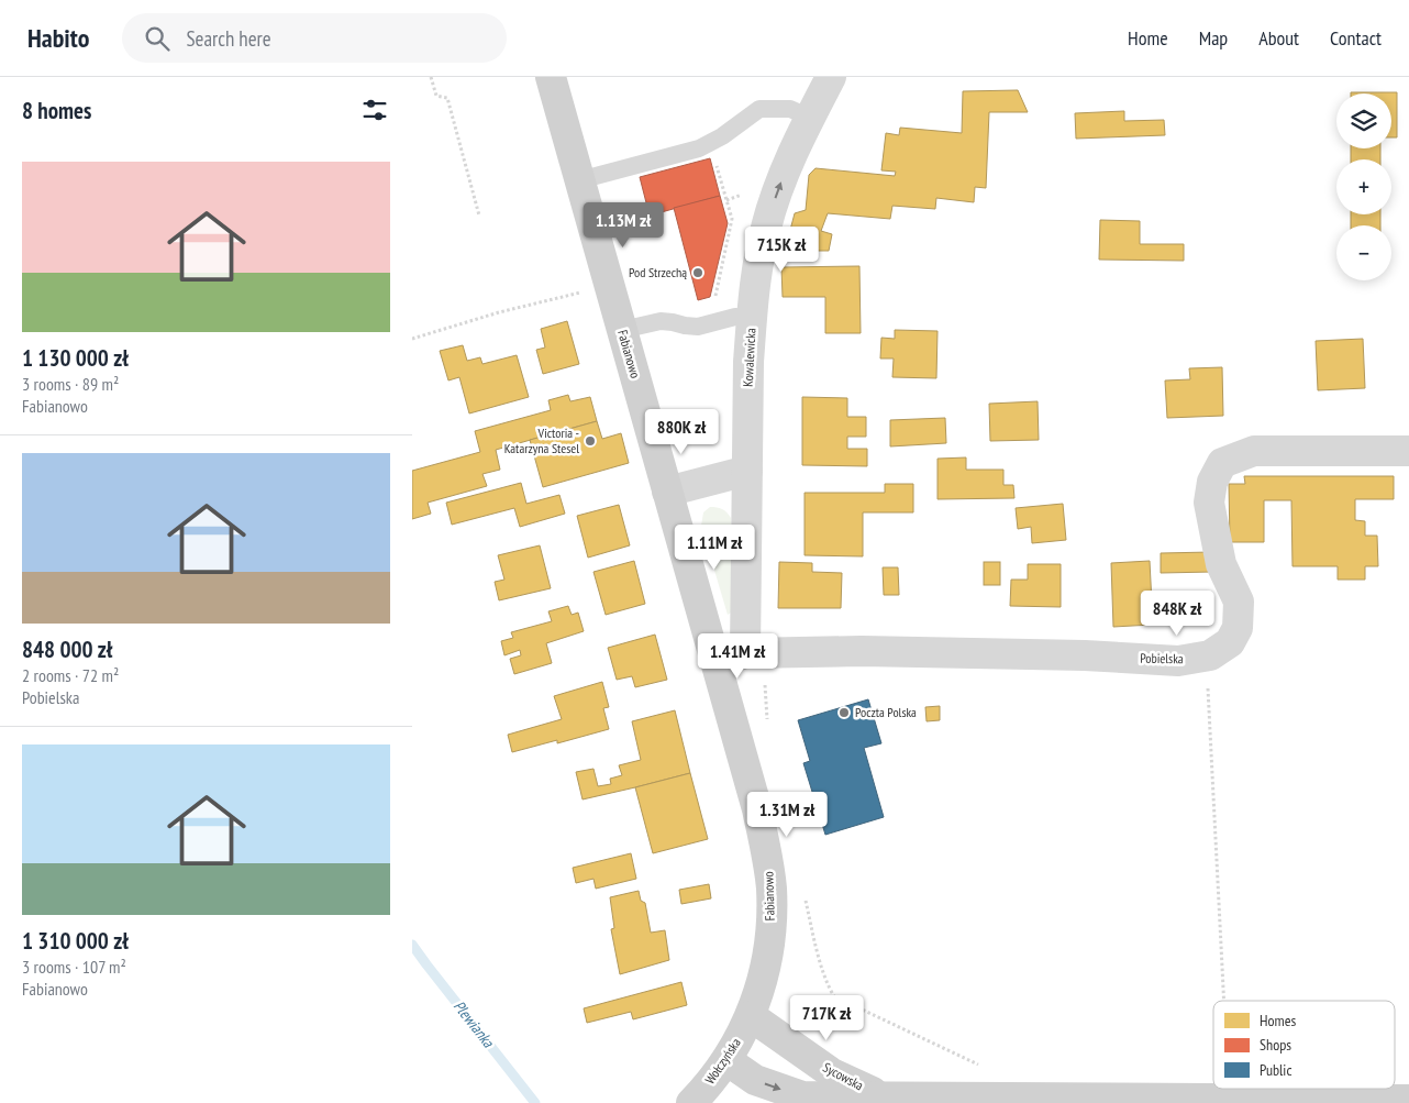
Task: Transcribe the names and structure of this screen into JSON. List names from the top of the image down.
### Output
{
  "streets": {
    "street": [
      "Fabianowo",
      "Kowalewicka",
      "Pobielska",
      "Wołczyńska",
      "Sycowska"
    ]
  },
  "crossings": [
    ["Fabianowo", "Pobielska"],
    ["Fabianowo", "Wołczyńska"],
    ["Fabianowo", "Sycowska"],
    ["Kowalewicka", "Pobielska"],
    ["Wołczyńska", "Sycowska"]
  ],
  "one_way": ["Kowalewicka"],
  "water": ["Plewianka"],
  "places": ["Pod Strzechą", "Victoria - Katarzyna Stesel", "Poczta Polska"],
  "legend": ["Homes", "Shops", "Public"],
  "page": {
    "header": "Habito",
    "search": "Search here",
    "nav": [
      "Home",
      "Map",
      "About",
      "Contact"
    ],
    "heading": "8 homes",
    "map_buttons": ["+", "−"],
    "list": [
      {
        "name": "1 130 000 zł",
        "note": "3 rooms · 89 m² · Fabianowo"
      },
      {
        "name": "848 000 zł",
        "note": "2 rooms · 72 m² · Pobielska"
      },
      {
        "name": "1 310 000 zł",
        "note": "3 rooms · 107 m² · Fabianowo"
      }
    ],
    "price": [
      "1.13M zł",
      "715K zł",
      "880K zł",
      "1.11M zł",
      "848K zł",
      "1.41M zł",
      "1.31M zł",
      "717K zł"
    ]
  }
}
